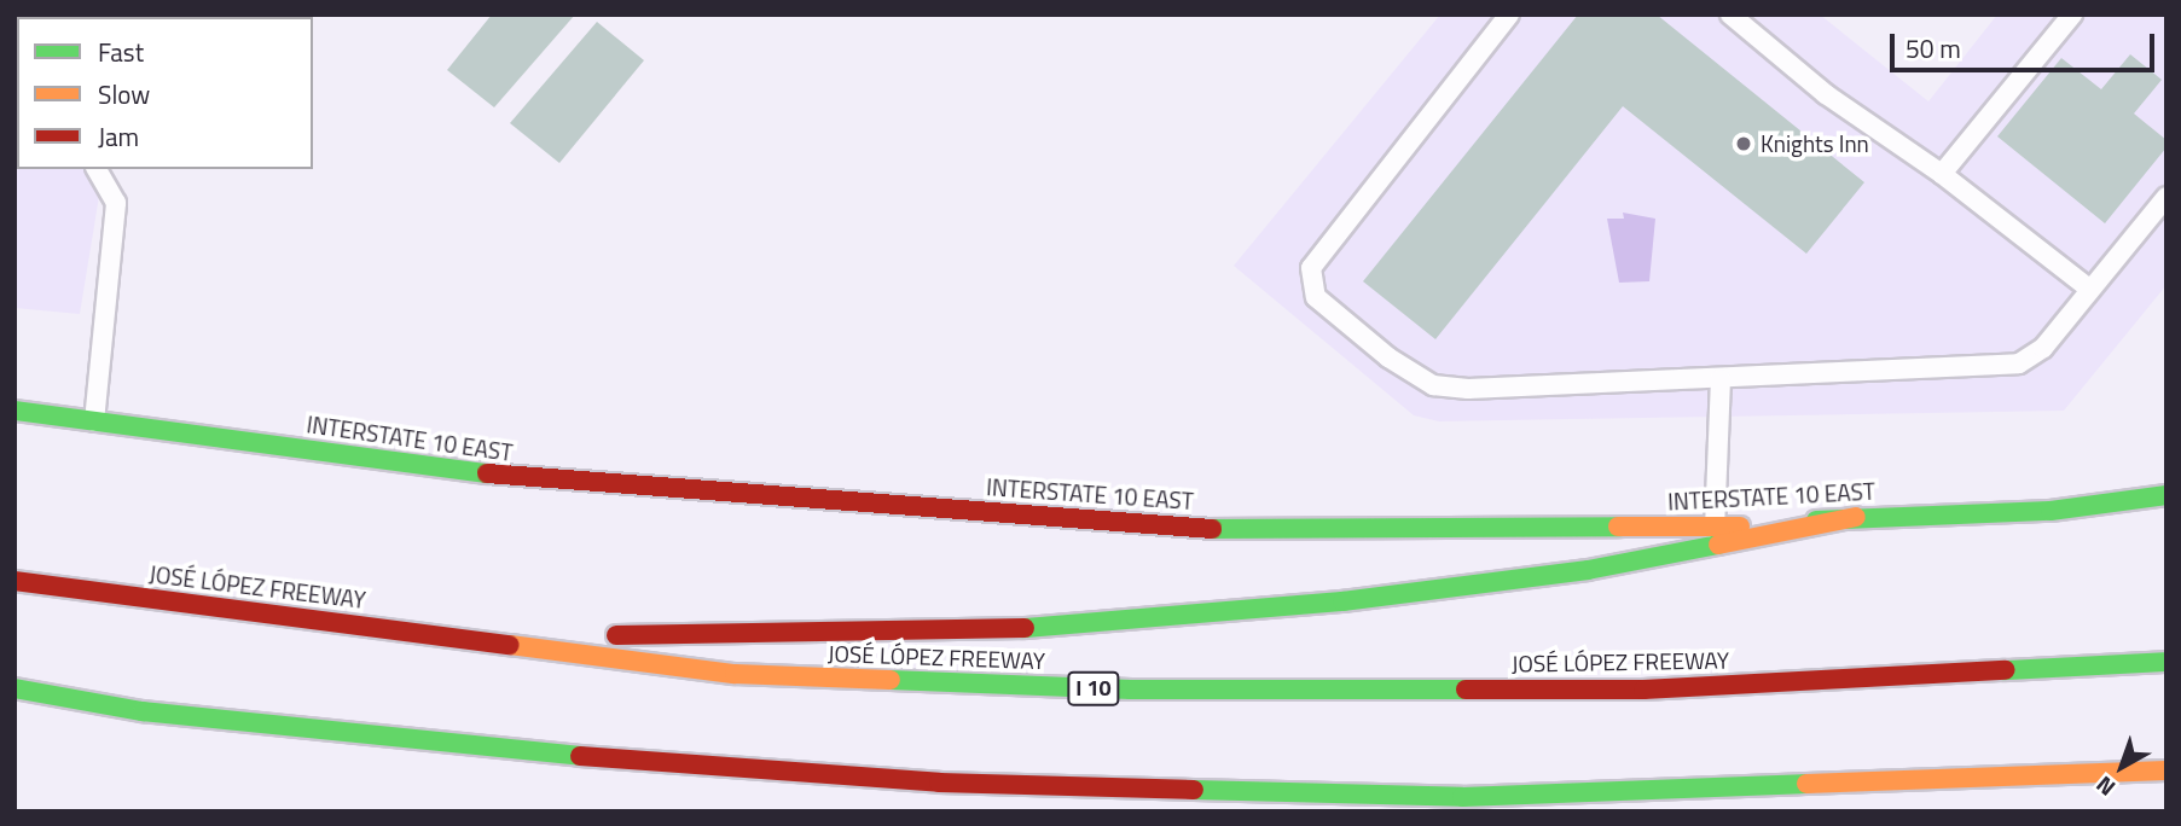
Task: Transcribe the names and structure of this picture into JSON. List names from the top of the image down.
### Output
{
  "streets": {
    "main road": ["INTERSTATE 10 EAST", "JOSÉ LÓPEZ FREEWAY", "I 10"]
  },
  "places": ["Knights Inn"],
  "legend": ["Fast", "Slow", "Jam"],
  "scale_bar": "50 m",
  "north": "bottom left"
}
